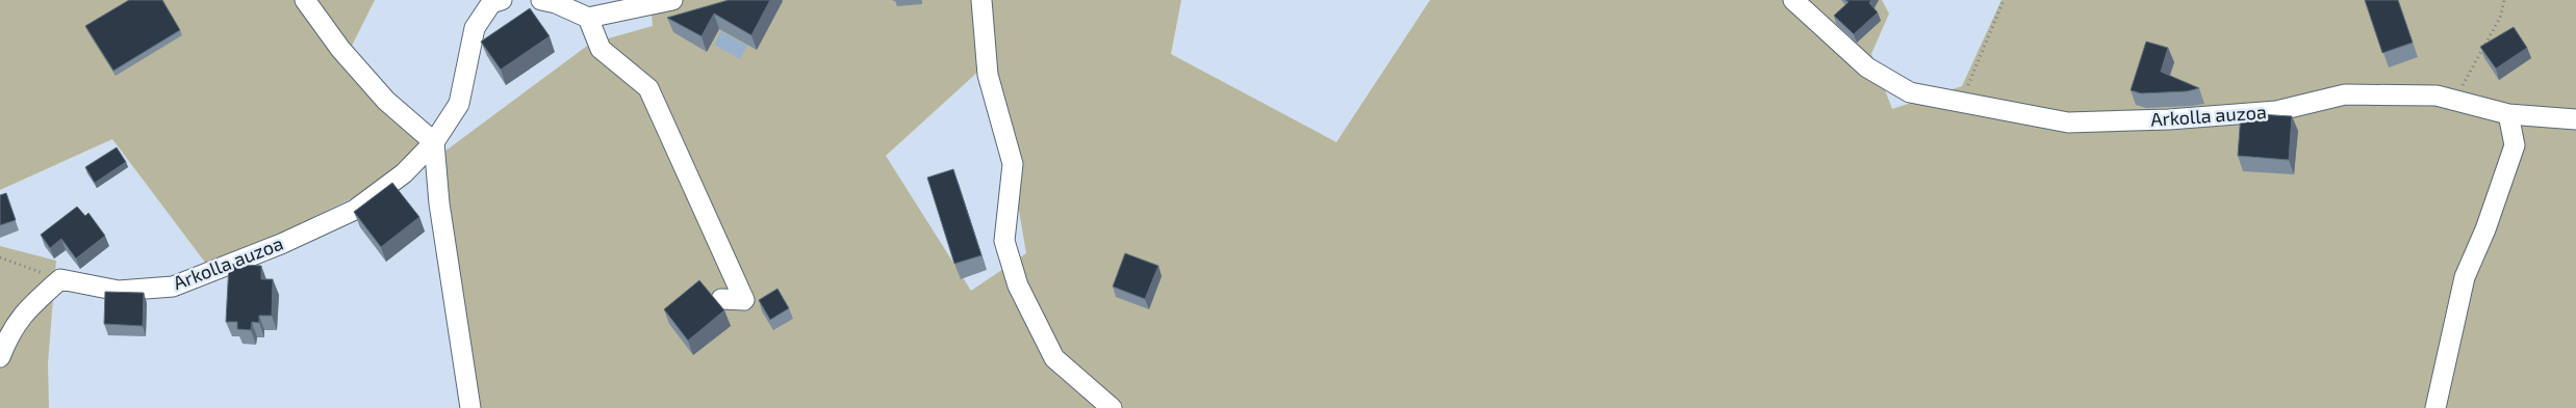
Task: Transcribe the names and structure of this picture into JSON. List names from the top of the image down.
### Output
{
  "streets": {
    "street": ["Arkolla auzoa"]
  }
}
